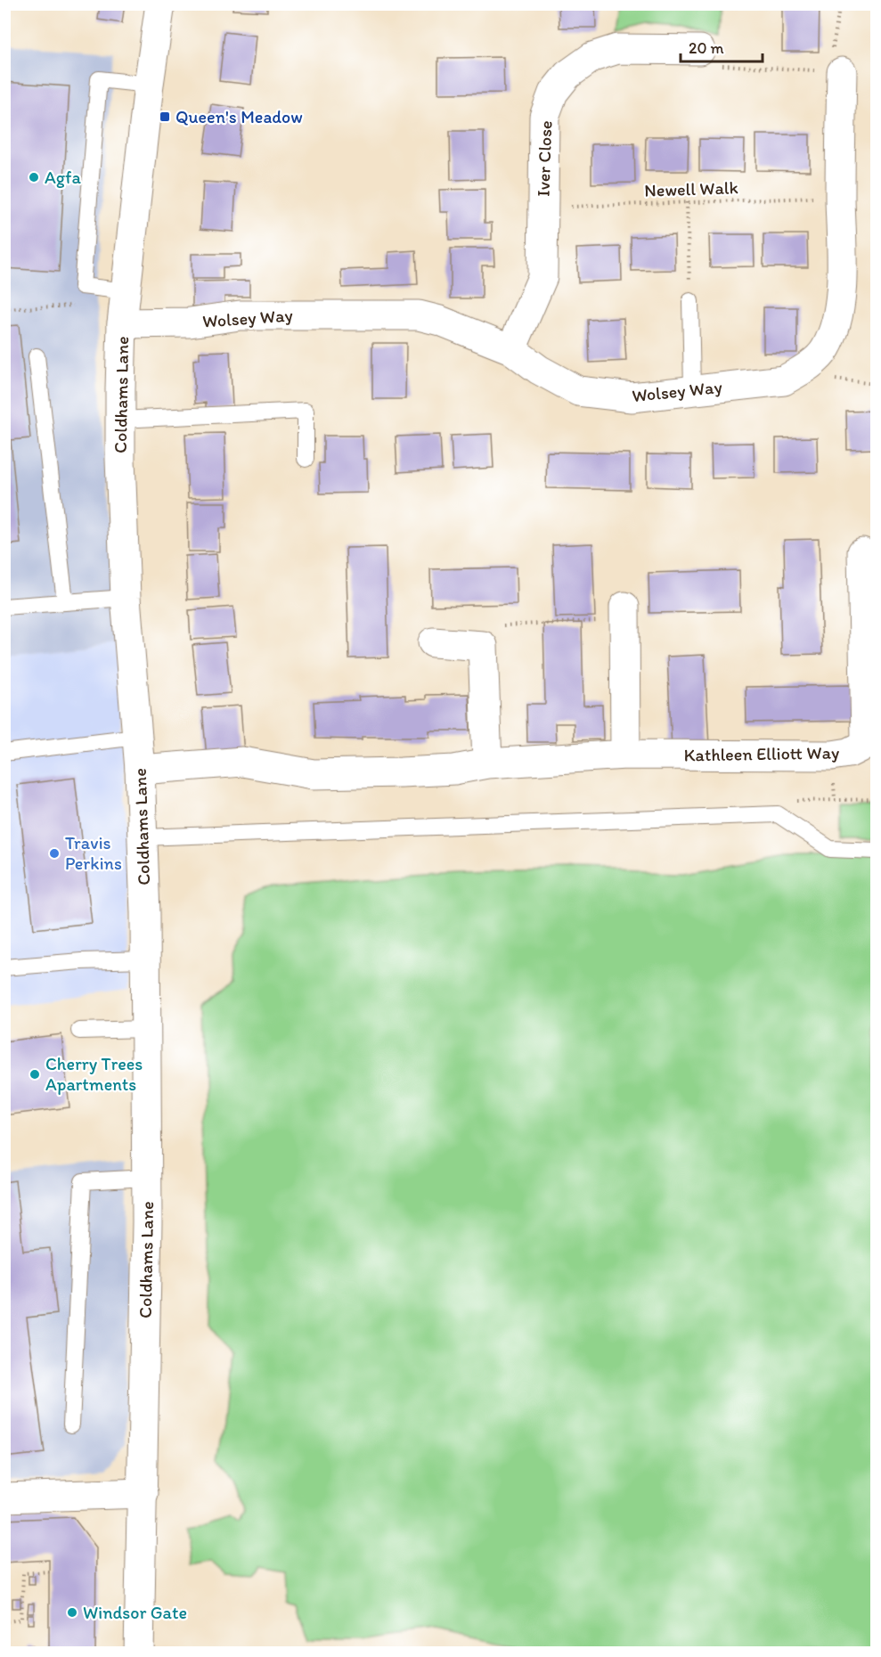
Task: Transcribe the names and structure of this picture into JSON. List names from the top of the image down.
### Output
{
  "streets": {
    "street": [
      "Iver Close",
      "Wolsey Way",
      "Coldhams Lane",
      "Kathleen Elliott Way"
    ],
    "path": ["Newell Walk"]
  },
  "crossings": [
    ["Iver Close", "Newell Walk"],
    ["Iver Close", "Wolsey Way"],
    ["Newell Walk", "Wolsey Way"],
    ["Wolsey Way", "Coldhams Lane"],
    ["Coldhams Lane", "Kathleen Elliott Way"]
  ],
  "places": {
    "transit": ["Queen's Meadow"],
    "other": [
      "Agfa",
      "Travis Perkins",
      "Cherry Trees Apartments",
      "Windsor Gate"
    ]
  },
  "scale_bar": "20 m"
}
